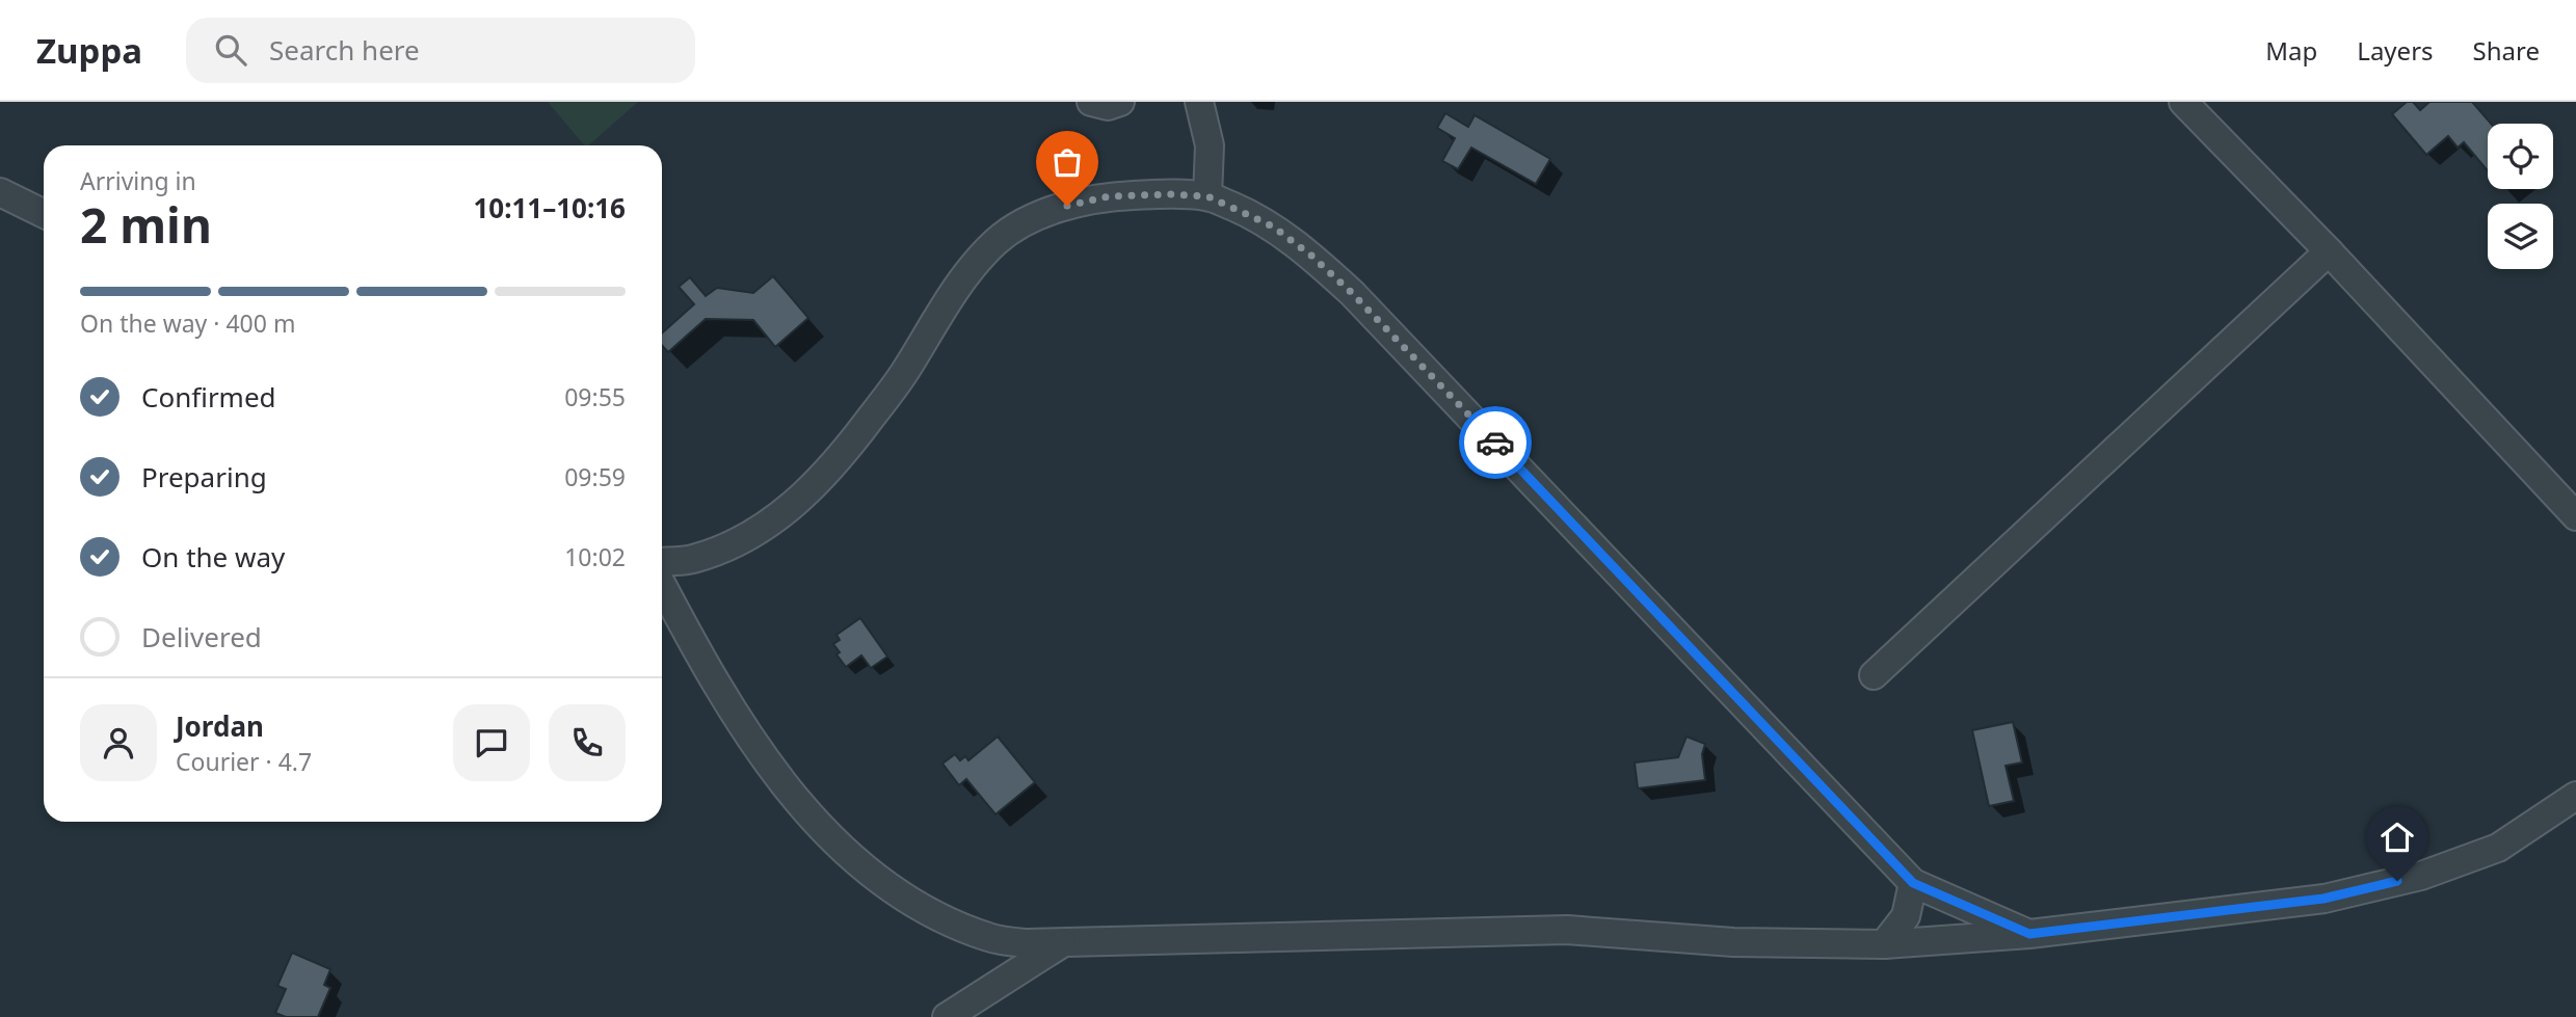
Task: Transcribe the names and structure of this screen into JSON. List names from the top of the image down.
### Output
{
  "page": {
    "header": "Zuppa",
    "search": "Search here",
    "nav": ["Map", "Layers", "Share"],
    "heading": ["2 min", "Arriving in", "10:11–10:16"],
    "panel": ["Jordan", "Courier · 4.7"],
    "bar": "On the way · 400 m",
    "list": [
      ["Confirmed", "09:55"],
      ["Preparing", "09:59"],
      ["On the way", "10:02"],
      "Delivered"
    ]
  }
}
